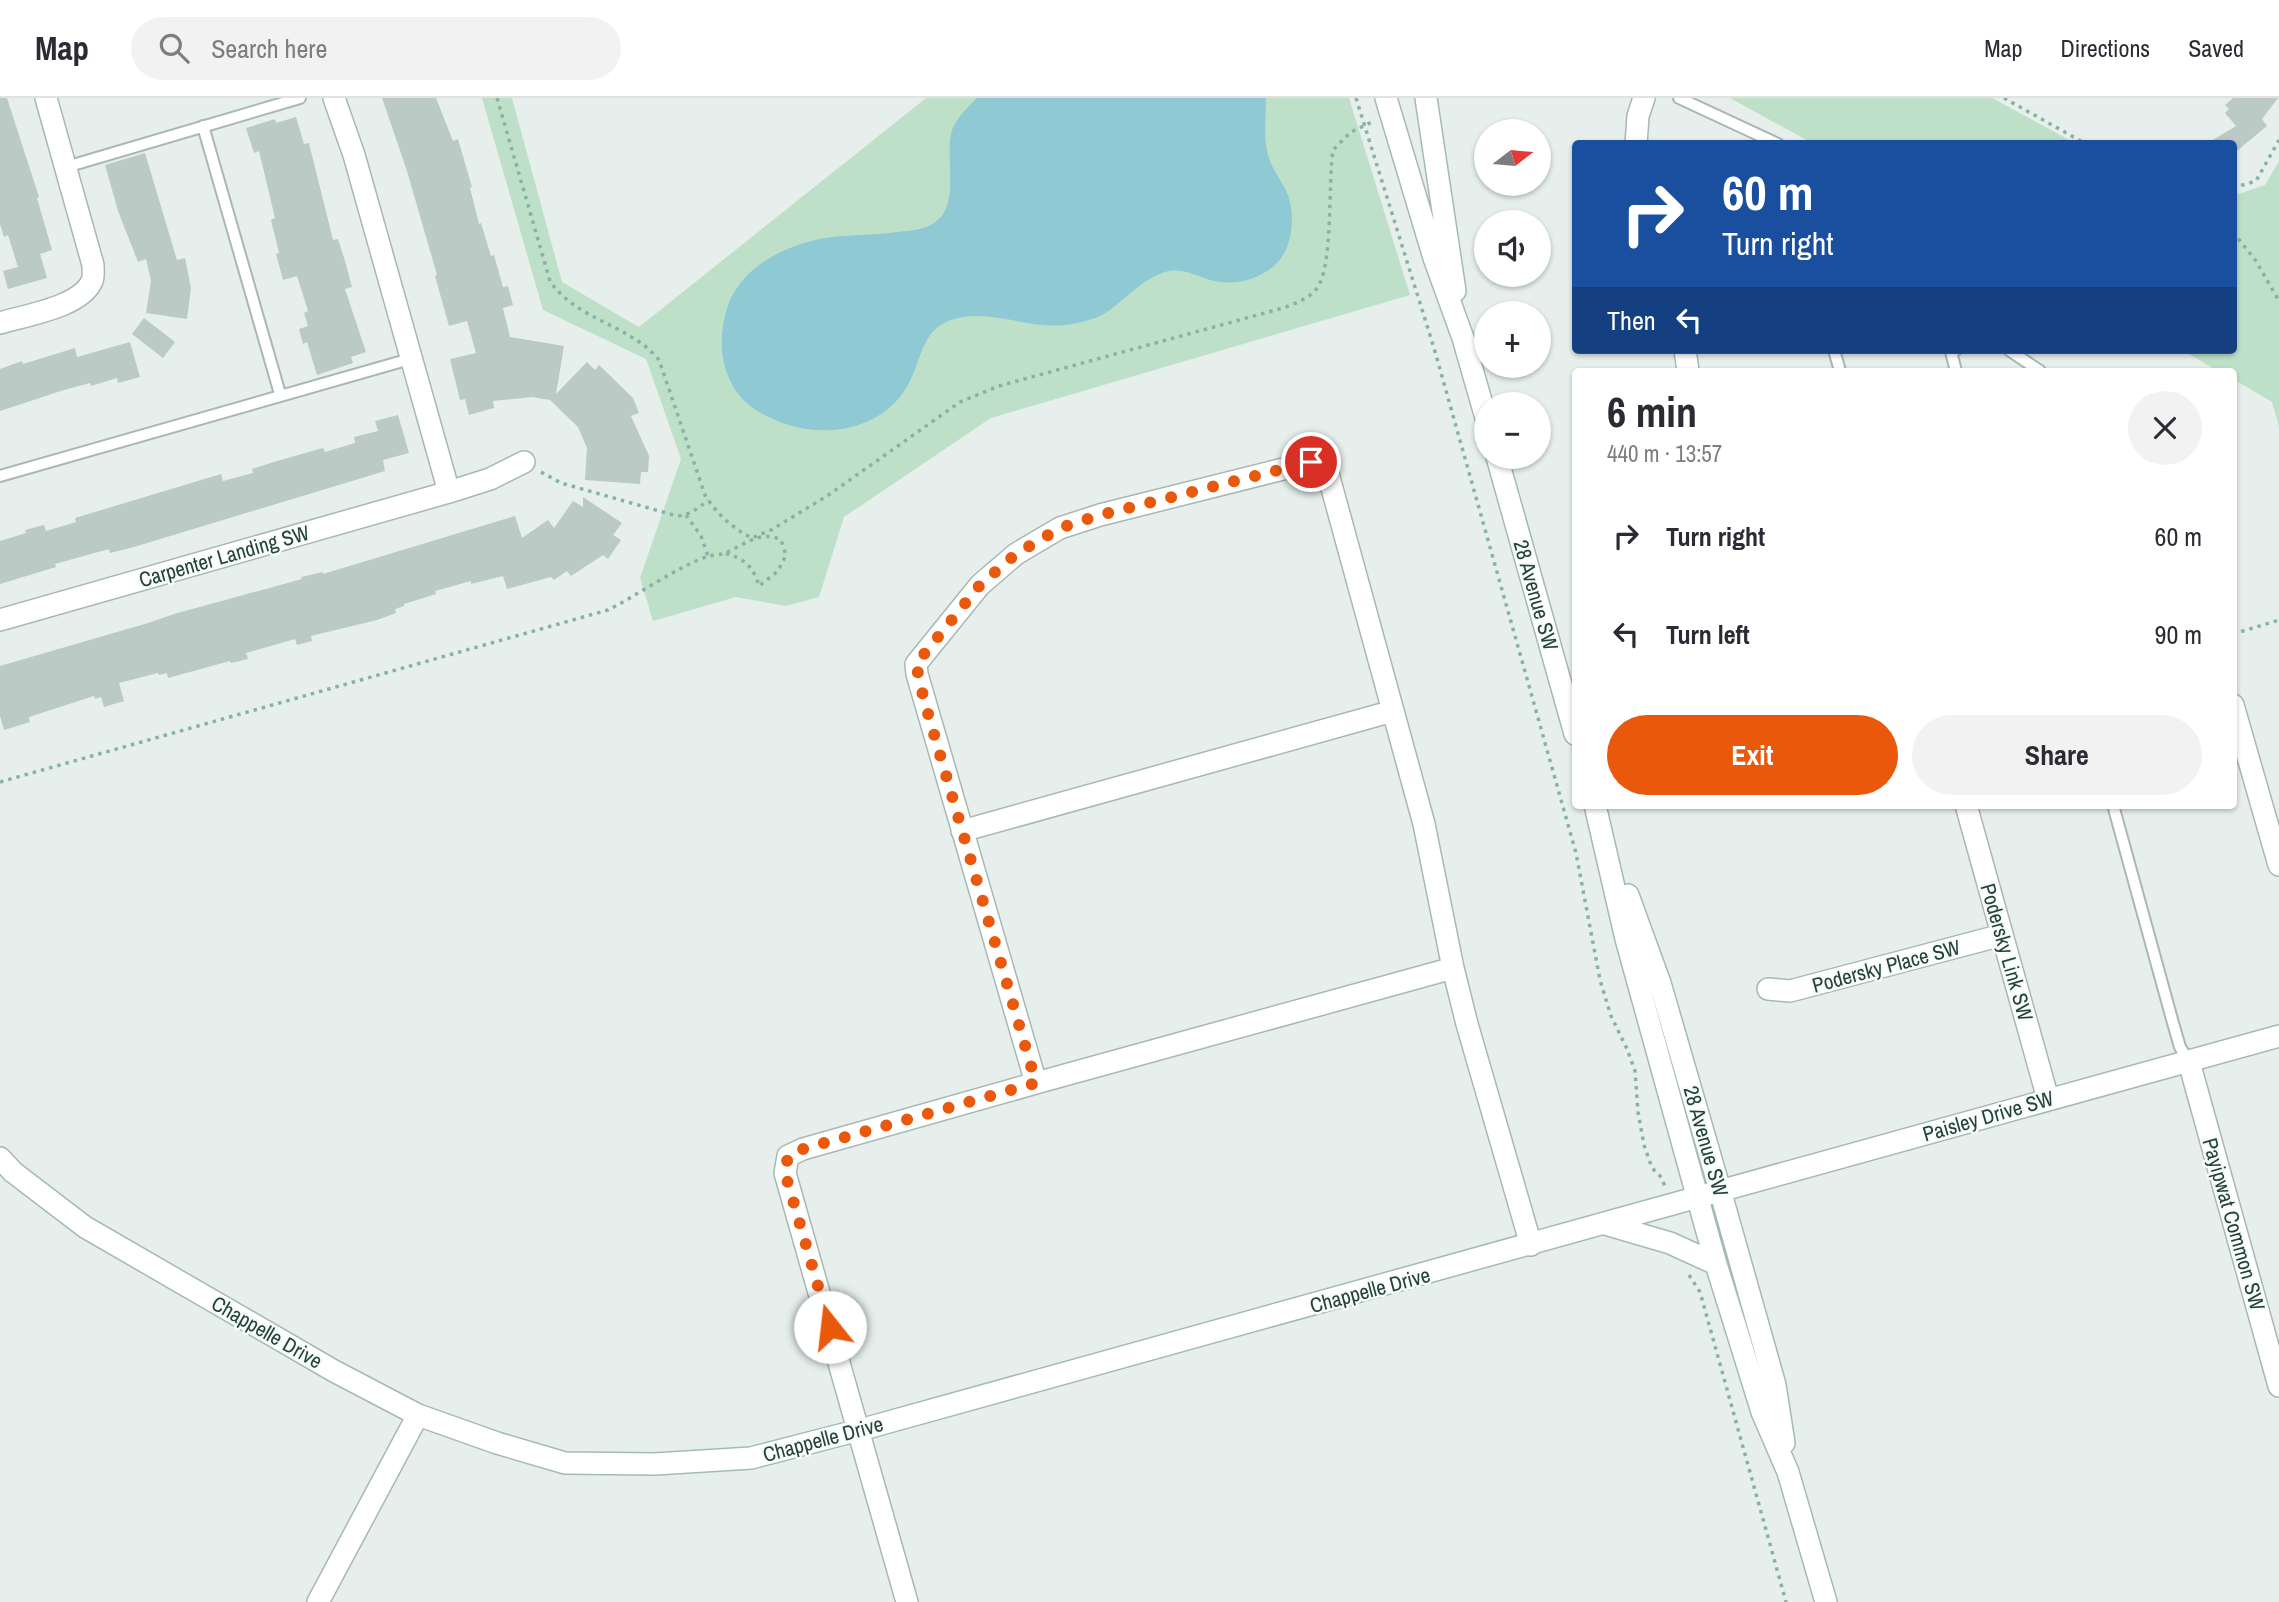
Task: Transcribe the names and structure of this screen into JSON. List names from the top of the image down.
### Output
{
  "streets": {
    "street": [
      "Carpenter Landing SW",
      "28 Avenue SW",
      "Podersky Link SW",
      "Podersky Place SW",
      "Paisley Drive SW",
      "Payipwat Common SW",
      "Chappelle Drive"
    ]
  },
  "crossings": [
    ["28 Avenue SW", "Paisley Drive SW"],
    ["28 Avenue SW", "Chappelle Drive"],
    ["Podersky Link SW", "Podersky Place SW"],
    ["Podersky Link SW", "Paisley Drive SW"],
    ["Paisley Drive SW", "Payipwat Common SW"],
    ["Paisley Drive SW", "Chappelle Drive"]
  ],
  "north": "right",
  "page": {
    "header": "Map",
    "search": "Search here",
    "nav": ["Map", "Directions", "Saved"],
    "map_buttons": ["+", "−"],
    "turn": ["60 m", "Turn right"],
    "then": "Then",
    "heading": ["6 min", "440 m · 13:57"],
    "list": [
      {
        "name": "Turn right",
        "value": "60 m"
      },
      {
        "name": "Turn left",
        "value": "90 m"
      }
    ],
    "buttons": ["Exit", "Share"]
  }
}
